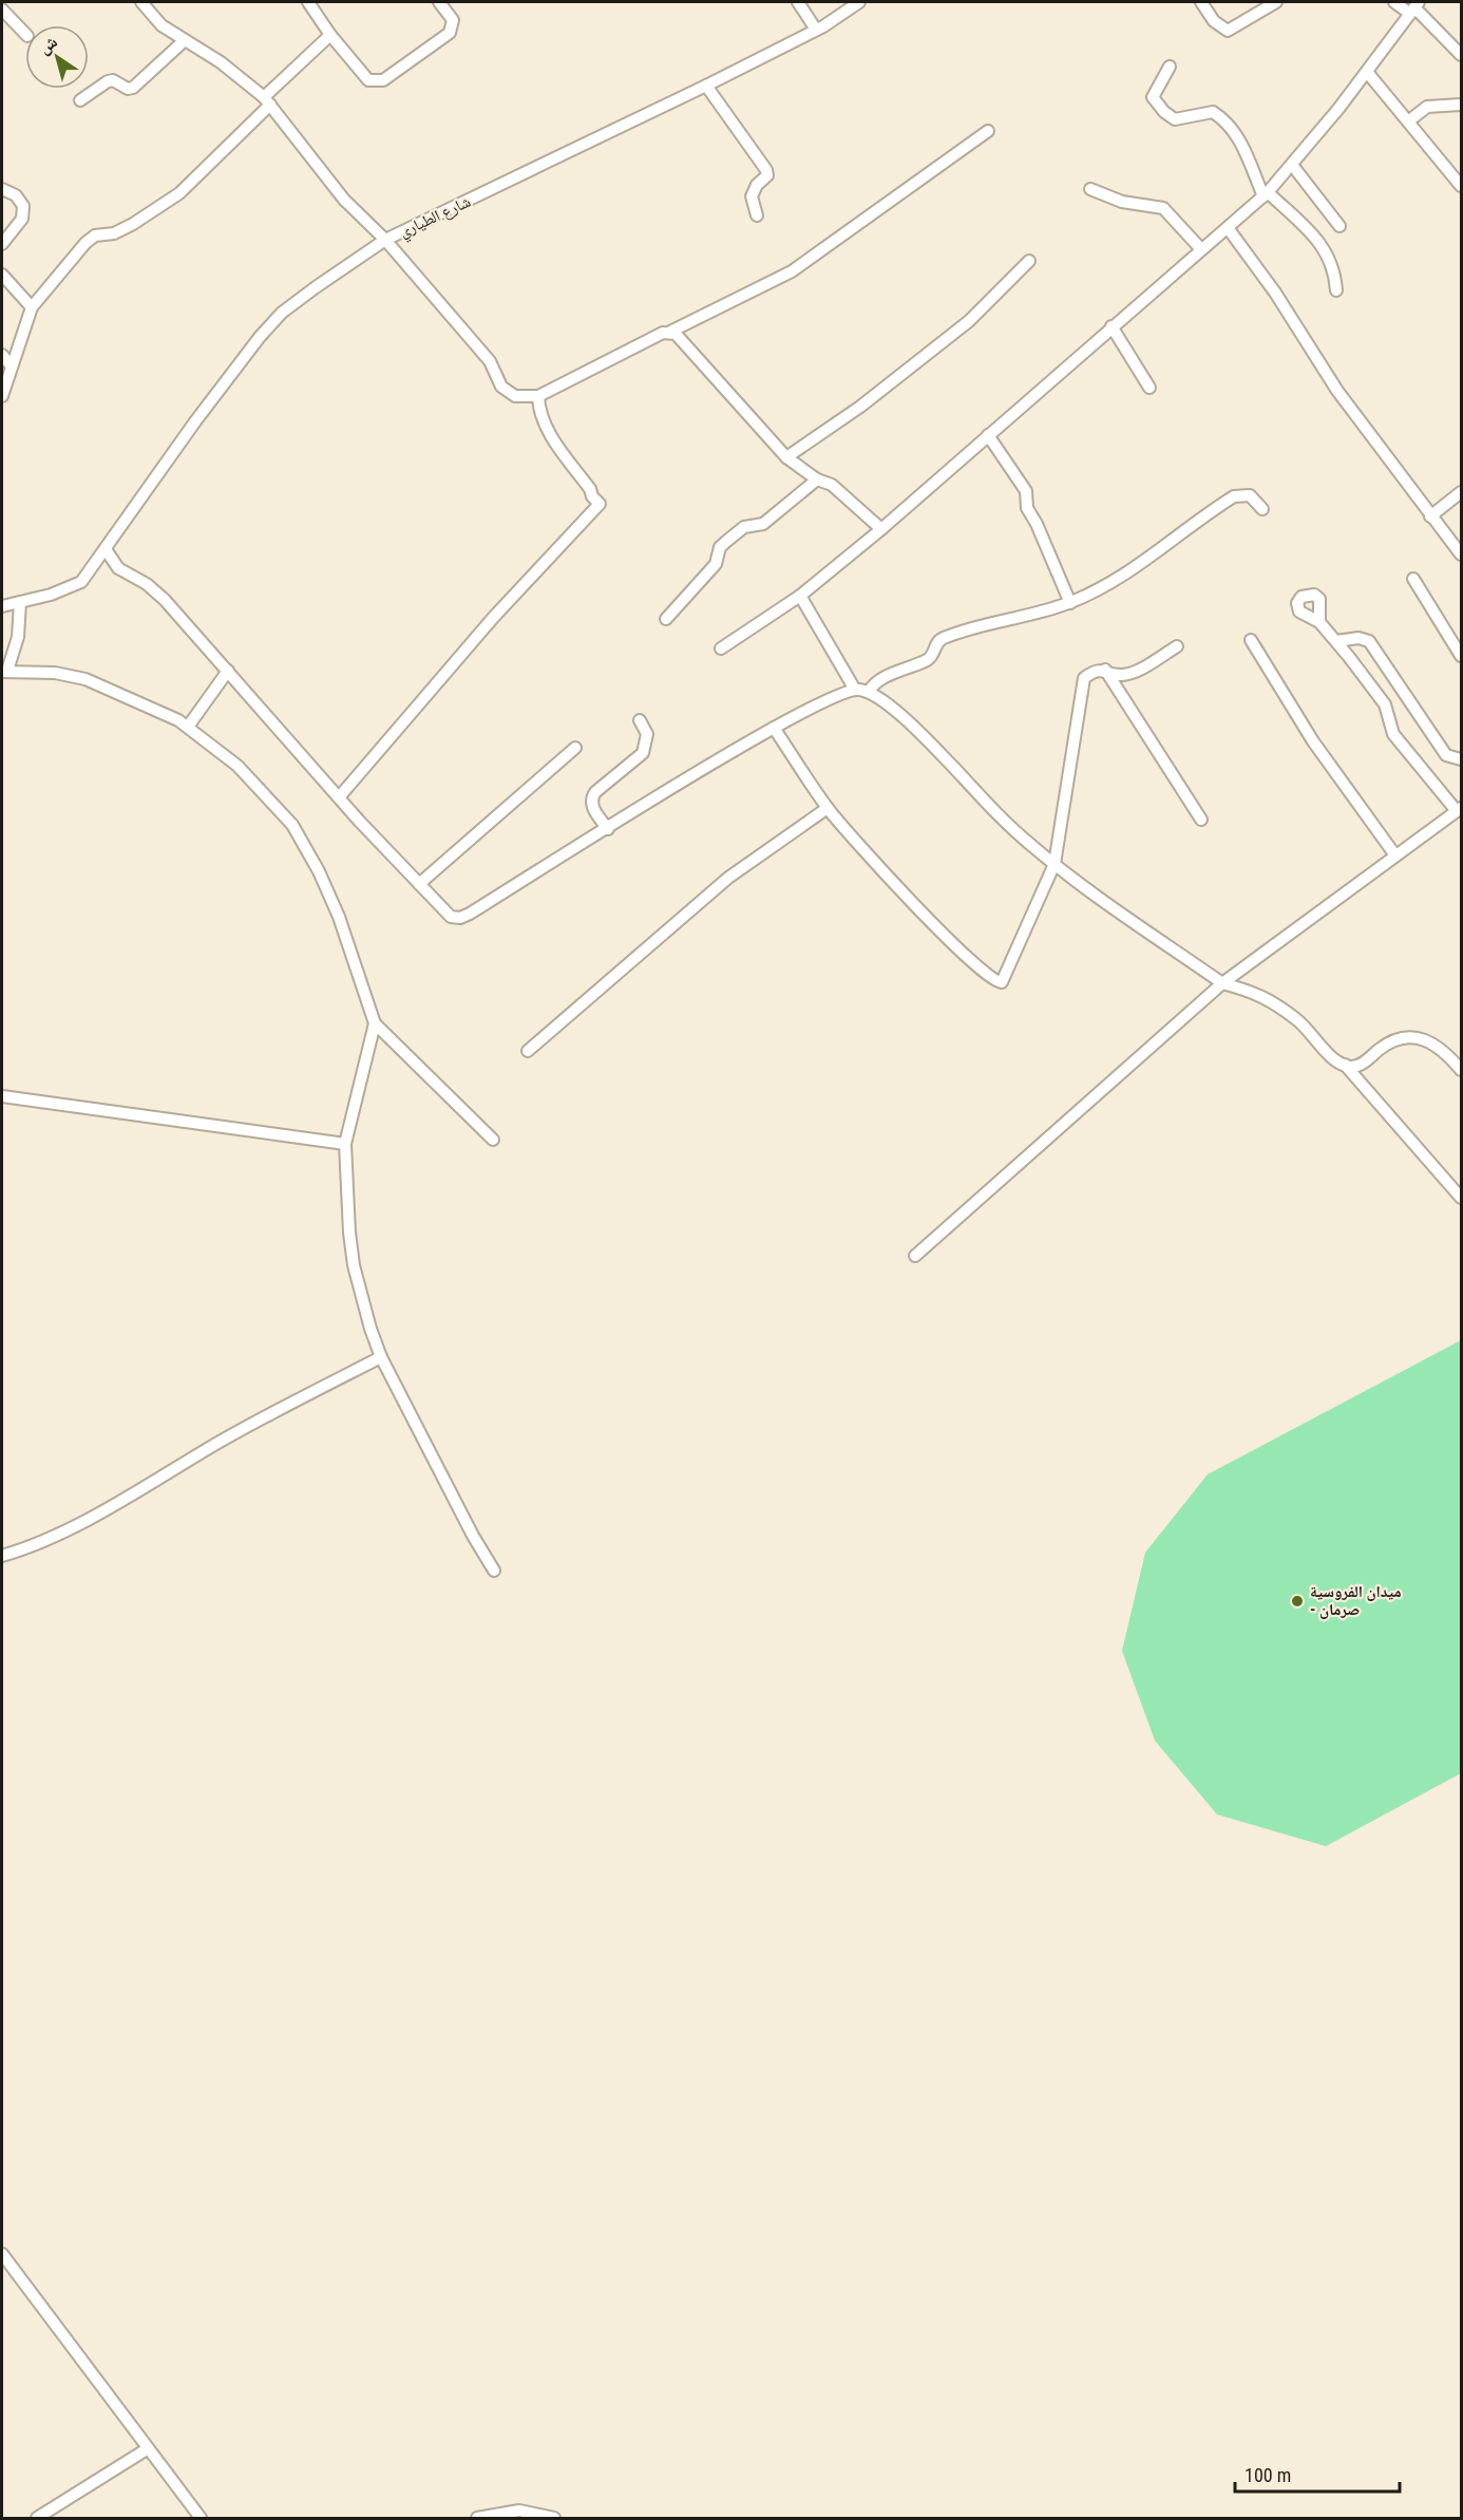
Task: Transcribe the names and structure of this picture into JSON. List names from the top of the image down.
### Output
{
  "streets": {
    "street": ["شارع الطياري"]
  },
  "places": ["ميدان الفروسية - صرمان"],
  "scale_bar": "100 m",
  "north": "top left"
}
